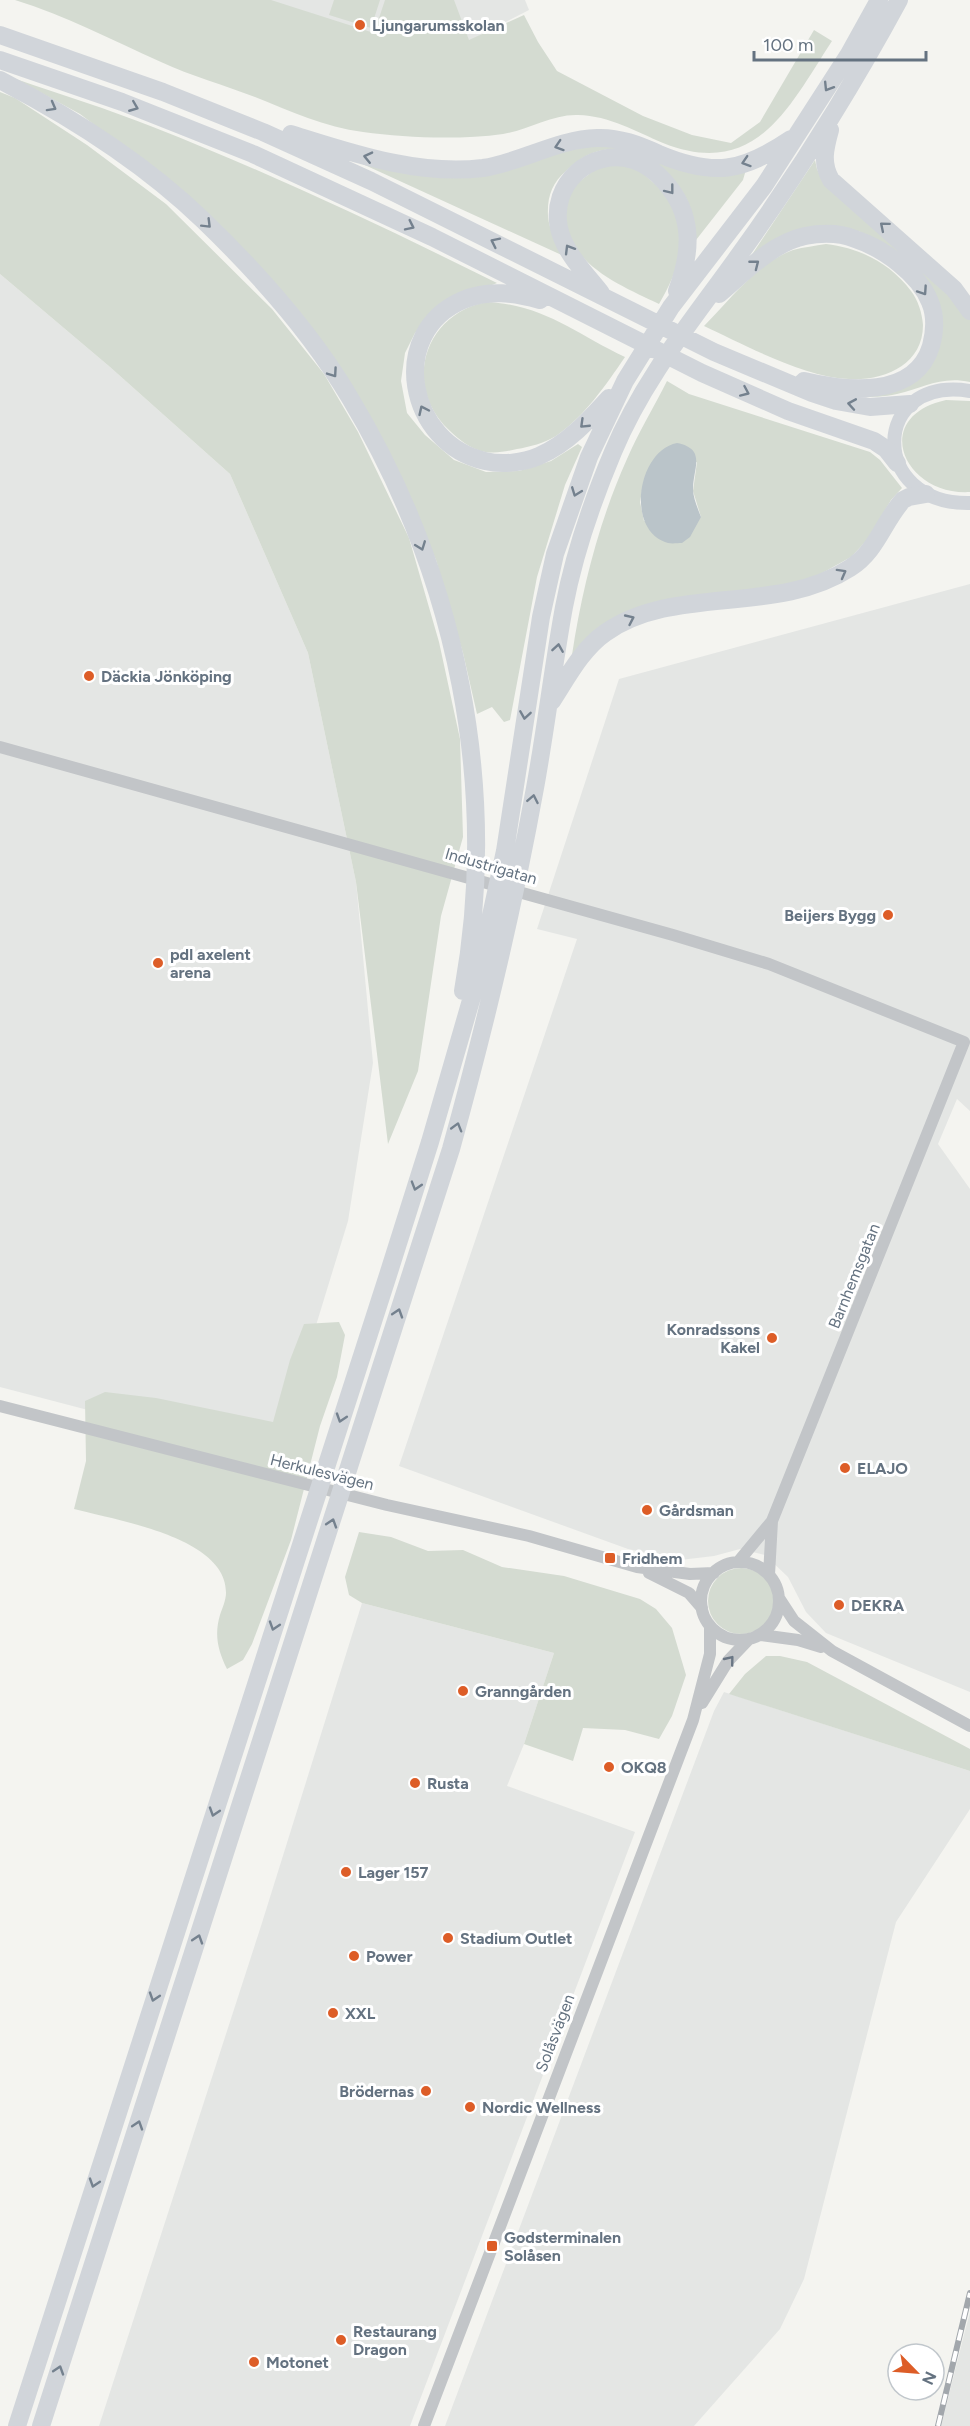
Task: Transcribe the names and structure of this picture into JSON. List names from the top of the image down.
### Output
{
  "streets": {
    "street": [
      "Industrigatan",
      "Barnhemsgatan",
      "Herkulesvägen",
      "Solåsvägen"
    ]
  },
  "crossings": [
    ["Industrigatan", "Barnhemsgatan"],
    ["Barnhemsgatan", "Herkulesvägen"],
    ["Barnhemsgatan", "Solåsvägen"],
    ["Herkulesvägen", "Solåsvägen"]
  ],
  "places": {
    "other": [
      "Ljungarumsskolan",
      "Däckia Jönköping",
      "Beijers Bygg",
      "pdl axelent arena",
      "Konradssons Kakel",
      "ELAJO",
      "Gårdsman",
      "DEKRA",
      "Granngården",
      "OKQ8",
      "Rusta",
      "Lager 157",
      "Stadium Outlet",
      "Power",
      "XXL",
      "Brödernas",
      "Nordic Wellness",
      "Restaurang Dragon",
      "Motonet"
    ],
    "transit": ["Fridhem", "Godsterminalen Solåsen"]
  },
  "scale_bar": "100 m",
  "north": "bottom right"
}
